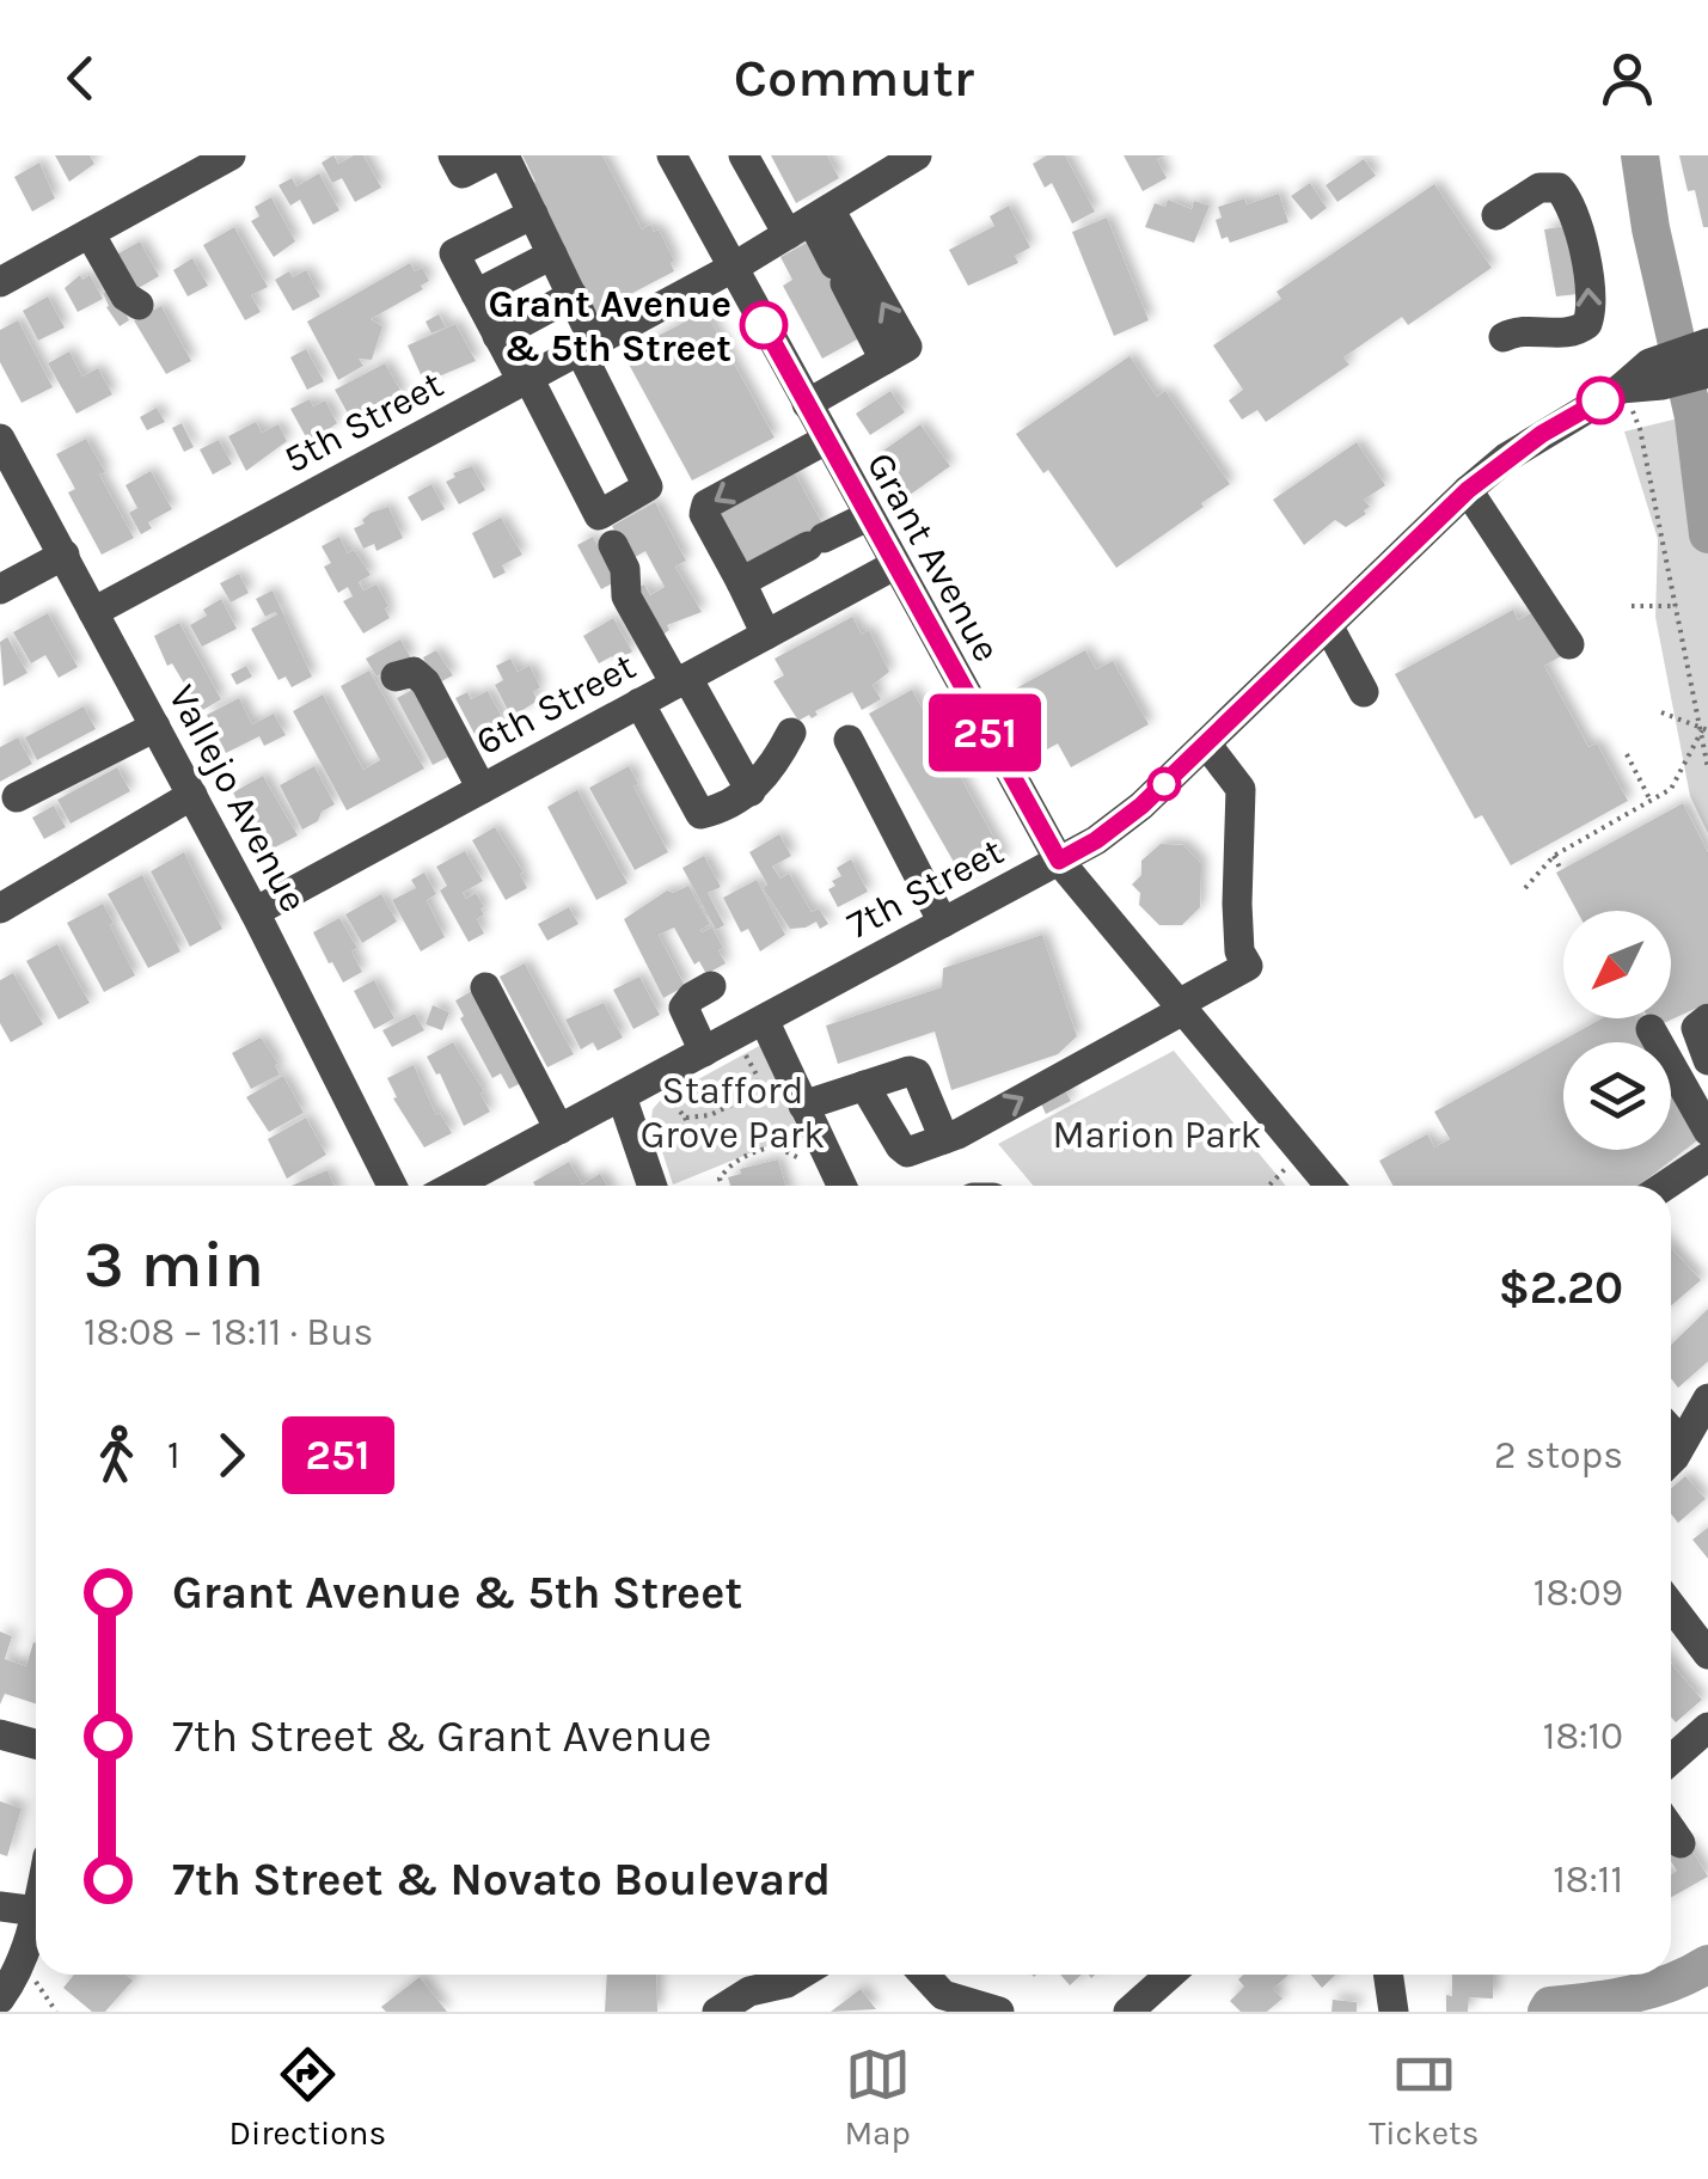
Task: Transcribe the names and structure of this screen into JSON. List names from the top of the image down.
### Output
{
  "streets": {
    "street": [
      "5th Street",
      "Grant Avenue",
      "6th Street",
      "Vallejo Avenue",
      "7th Street"
    ]
  },
  "crossings": [
    ["5th Street", "Grant Avenue"],
    ["5th Street", "Vallejo Avenue"],
    ["Grant Avenue", "6th Street"],
    ["Grant Avenue", "7th Street"],
    ["6th Street", "Vallejo Avenue"]
  ],
  "parks": ["Stafford Grove Park", "Marion Park"],
  "places": ["Grant Avenue & 5th Street"],
  "lines": ["bus line 251"],
  "north": "bottom left",
  "page": {
    "header": "Commutr",
    "on_map": "251",
    "heading": ["3 min", "18:08 – 18:11 · Bus", "$2.20"],
    "legs": ["1", "251", "2 stops"],
    "list": [
      {
        "name": "Grant Avenue & 5th Street",
        "value": "18:09"
      },
      {
        "name": "7th Street & Grant Avenue",
        "value": "18:10"
      },
      {
        "name": "7th Street & Novato Boulevard",
        "value": "18:11"
      }
    ],
    "tabs": ["Directions", "Map", "Tickets"]
  }
}
